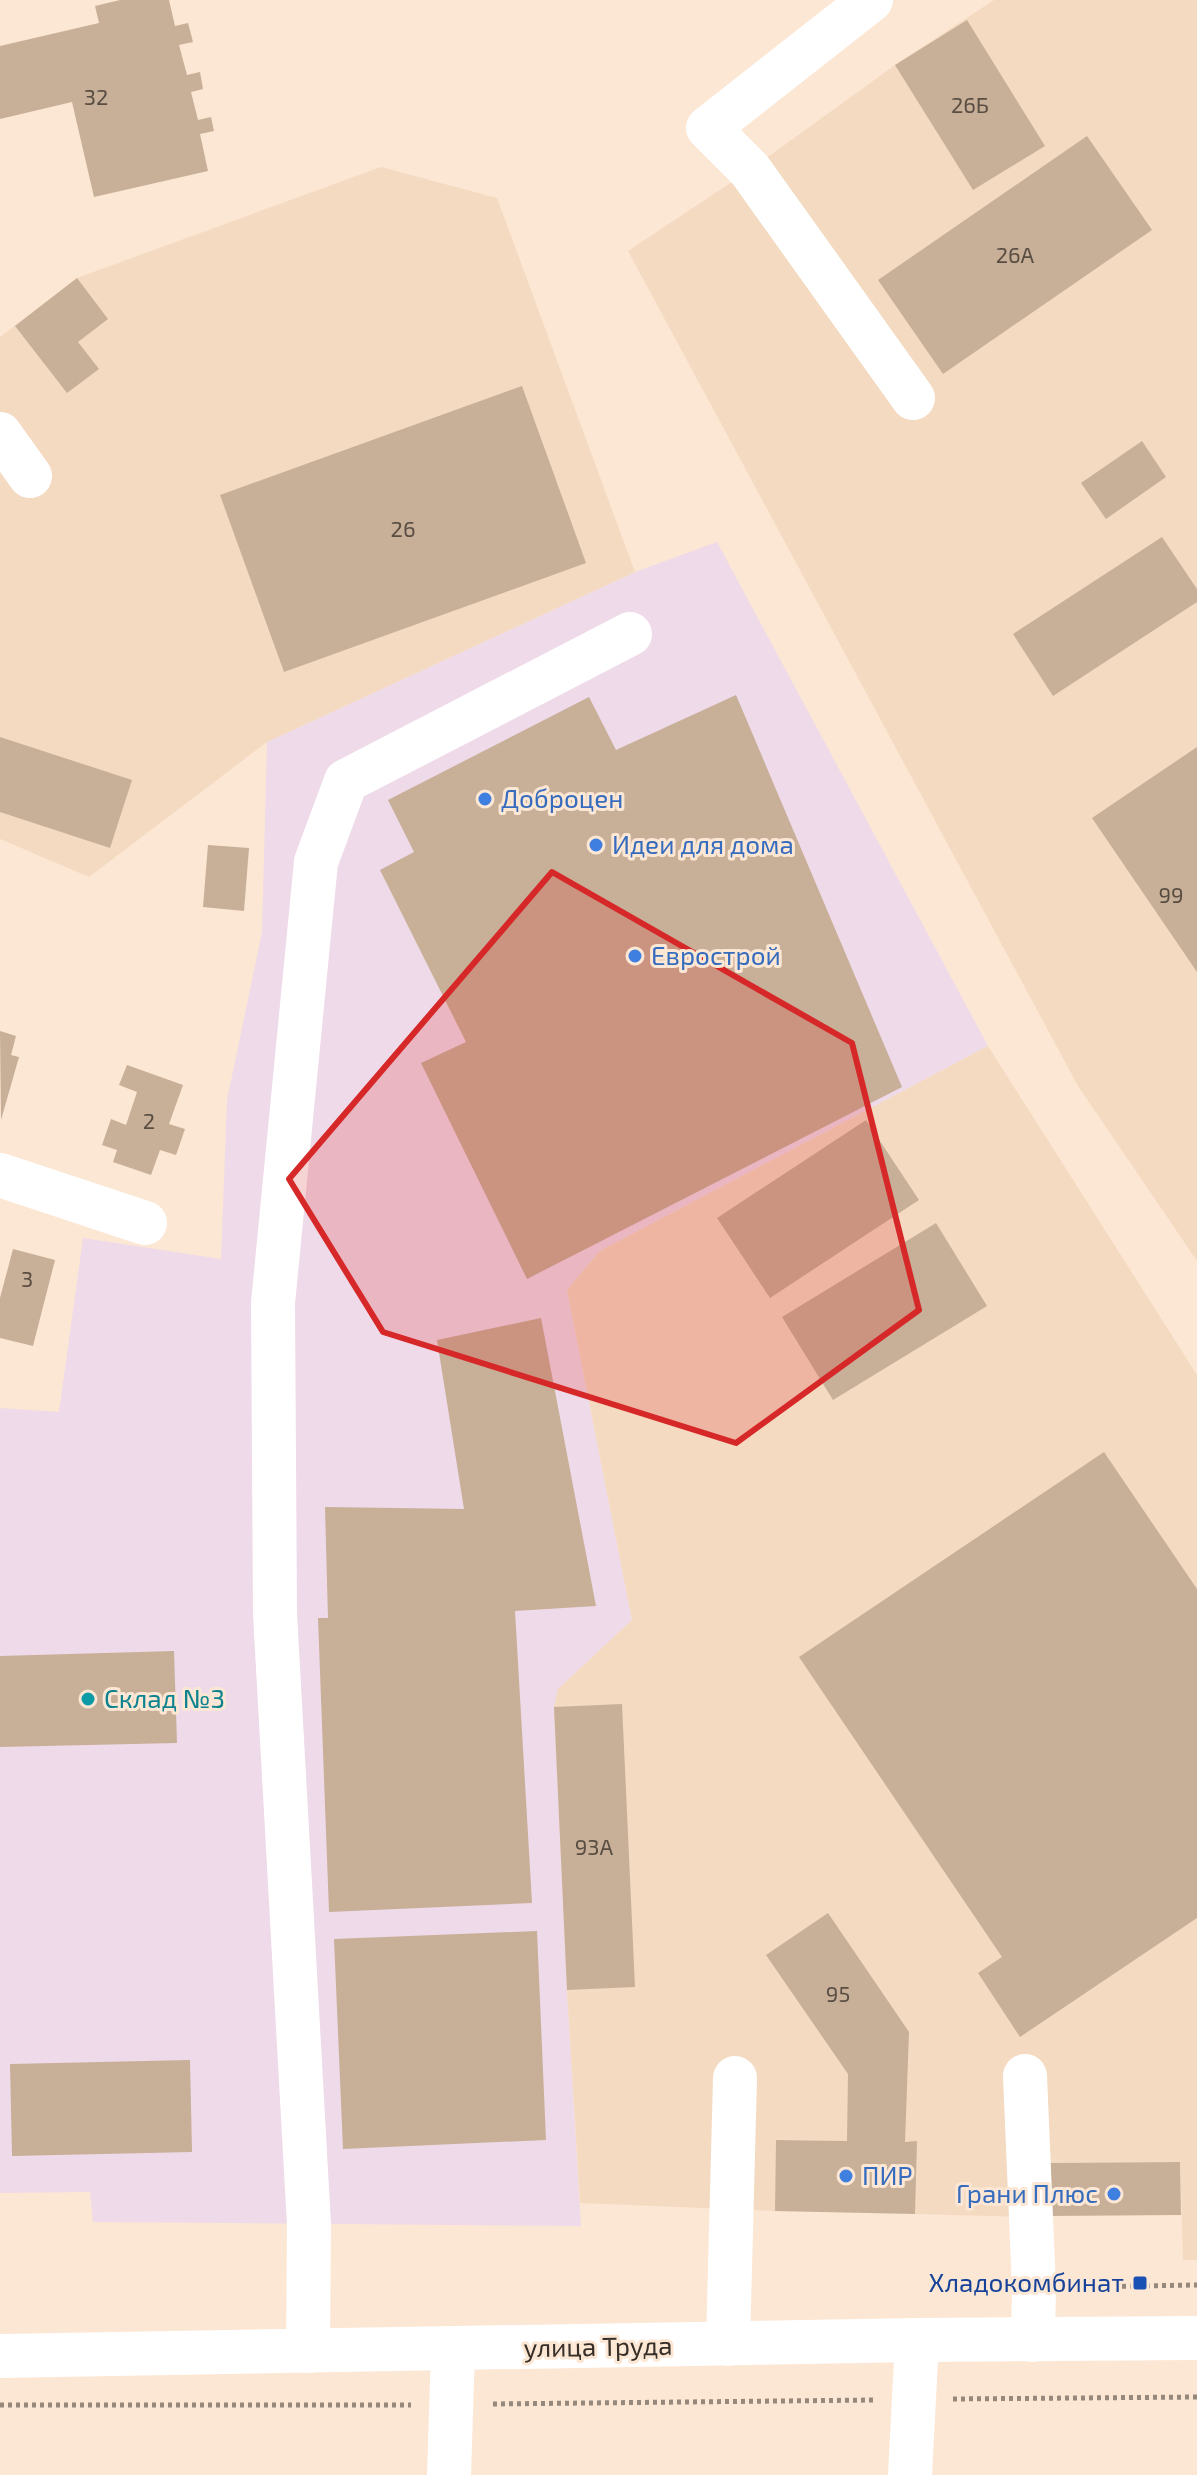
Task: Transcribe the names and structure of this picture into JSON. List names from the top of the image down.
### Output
{
  "streets": {
    "street": ["улица Труда"]
  },
  "places": {
    "other": [
      "Доброцен",
      "Идеи для дома",
      "Еврострой",
      "Склад №3",
      "ПИР",
      "Грани Плюс"
    ],
    "transit": ["Хладокомбинат"]
  },
  "house_numbers": [
    "32",
    "26Б",
    "26А",
    "26",
    "99",
    "2",
    "3",
    "93А",
    "95"
  ]
}
